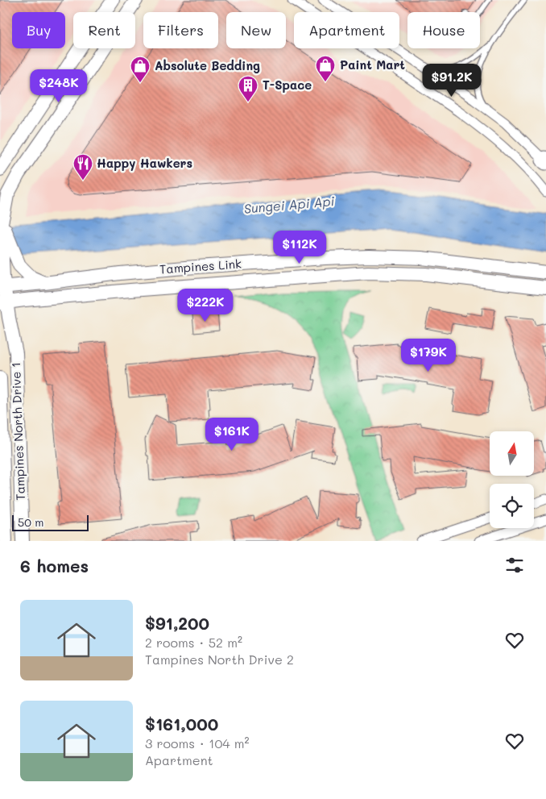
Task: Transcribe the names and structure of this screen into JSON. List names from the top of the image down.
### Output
{
  "streets": {
    "street": ["Tampines Link", "Tampines North Drive 1"]
  },
  "crossings": [
    ["Tampines Link", "Tampines North Drive 1"]
  ],
  "water": ["Sungei Api Api"],
  "places": {
    "shop": ["Paint Mart", "Absolute Bedding"],
    "building": ["T-Space"],
    "restaurant": ["Happy Hawkers"]
  },
  "scale_bar": "50 m",
  "north": "top",
  "page": {
    "chip": [
      "Buy",
      "Rent",
      "Filters",
      "New",
      "Apartment",
      "House"
    ],
    "price": [
      "$91.2K",
      "$248K",
      "$112K",
      "$222K",
      "$179K",
      "$161K"
    ],
    "scale": "50 m",
    "heading": "6 homes",
    "list": [
      {
        "name": "$91,200",
        "note": "2 rooms · 52 m² · Tampines North Drive 2"
      },
      {
        "name": "$161,000",
        "note": "3 rooms · 104 m² · Apartment"
      }
    ]
  }
}
